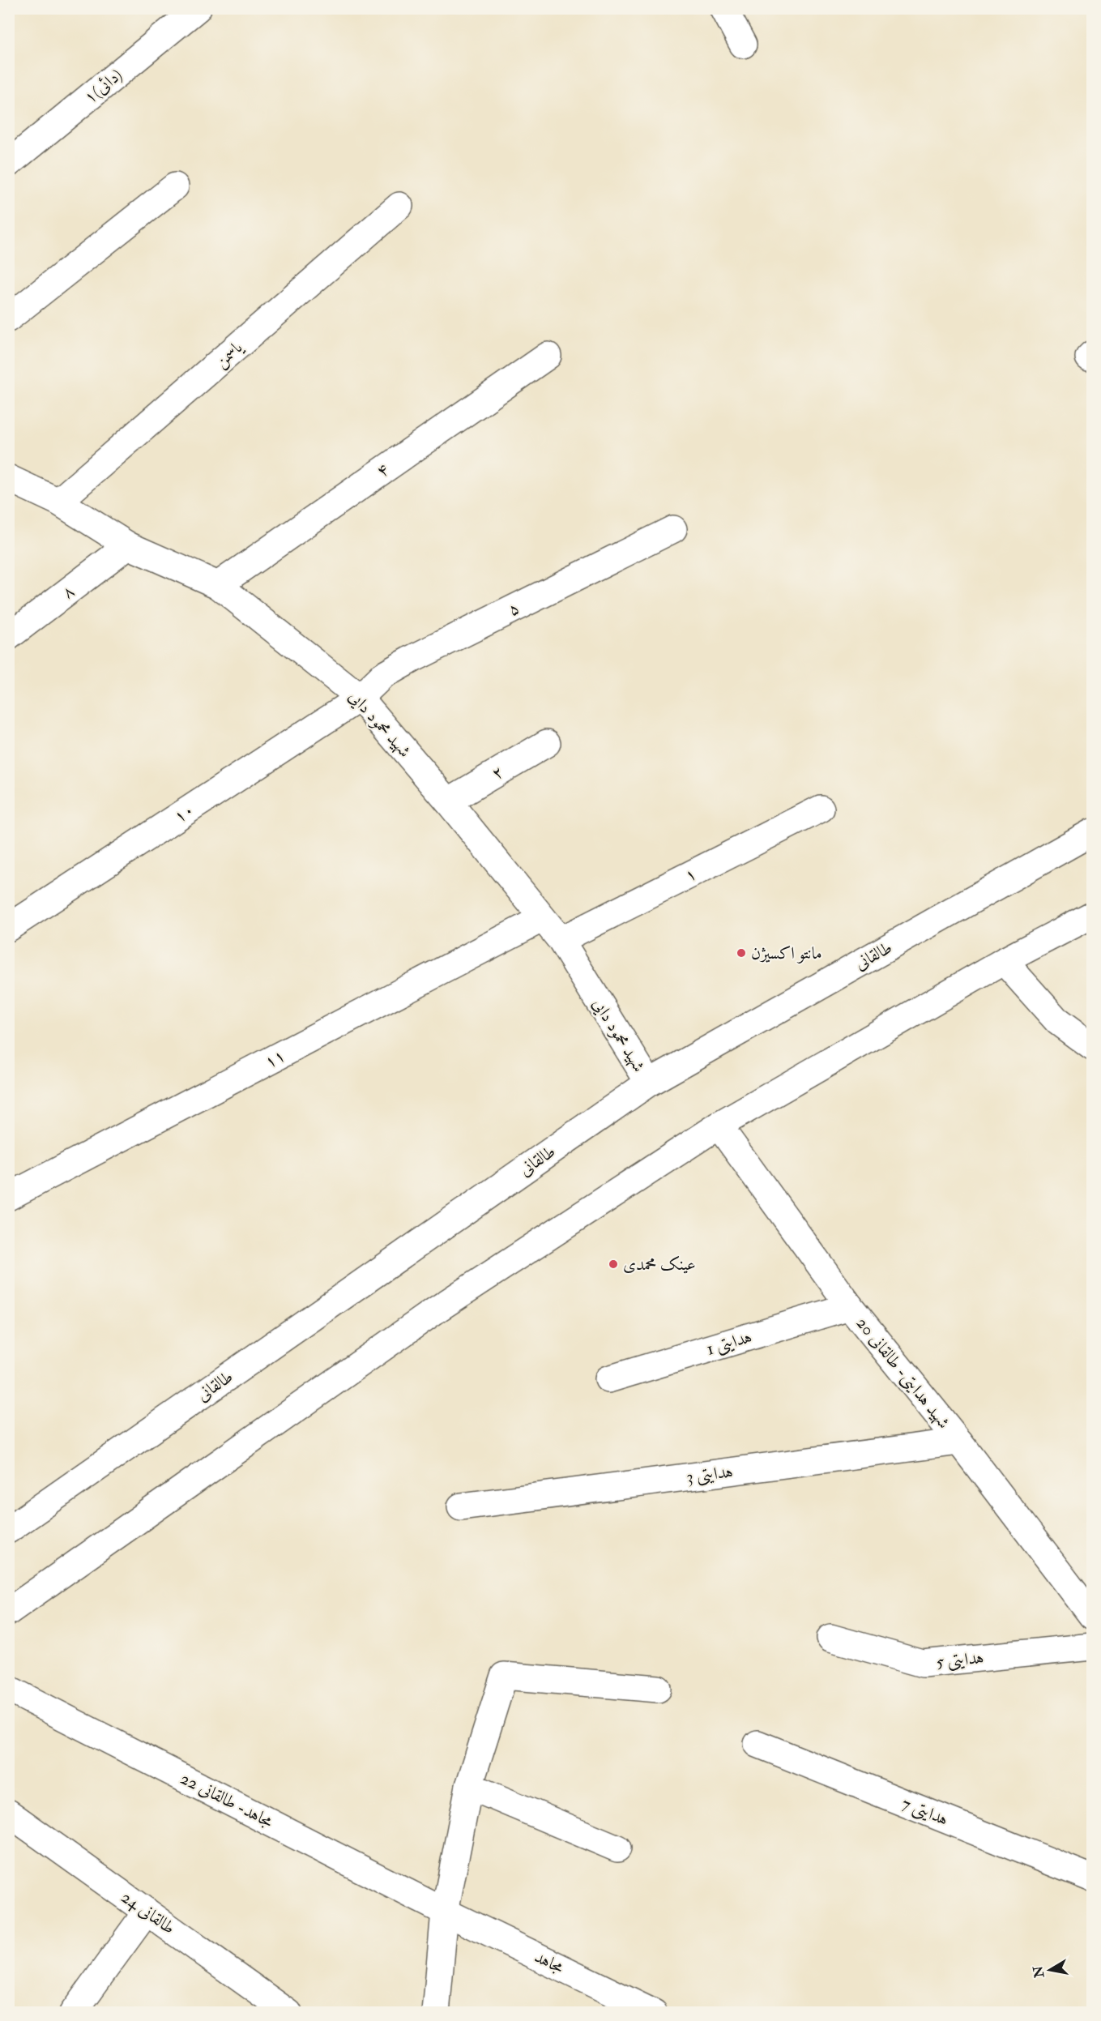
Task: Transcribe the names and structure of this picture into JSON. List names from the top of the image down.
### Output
{
  "streets": {
    "street": [
      "۱(دائی)",
      "یاسمن",
      "۴",
      "۸",
      "۵",
      "شهید محمود دایی",
      "۲",
      "۱۰",
      "۱",
      "طالقانی",
      "۱۱",
      "هدایتی 1",
      "شهید هدایتی- طالقانی 20",
      "هدایتی 3",
      "هدایتی 5",
      "مجاهد- طالقانی 22",
      "هدایتی 7",
      "طالقانی 24",
      "مجاهد"
    ]
  },
  "crossings": [
    ["یاسمن", "شهید محمود دایی"],
    ["۴", "شهید محمود دایی"],
    ["۸", "شهید محمود دایی"],
    ["۵", "شهید محمود دایی"],
    ["۵", "۱۰"],
    ["شهید محمود دایی", "۲"],
    ["شهید محمود دایی", "۱۰"],
    ["شهید محمود دایی", "۱"],
    ["شهید محمود دایی", "طالقانی"],
    ["شهید محمود دایی", "۱۱"],
    ["هدایتی 1", "شهید هدایتی- طالقانی 20"],
    ["شهید هدایتی- طالقانی 20", "هدایتی 3"],
    ["مجاهد- طالقانی 22", "مجاهد"]
  ],
  "places": ["مانتو اكسيژن", "عینک محمدی"],
  "north": "left"
}
